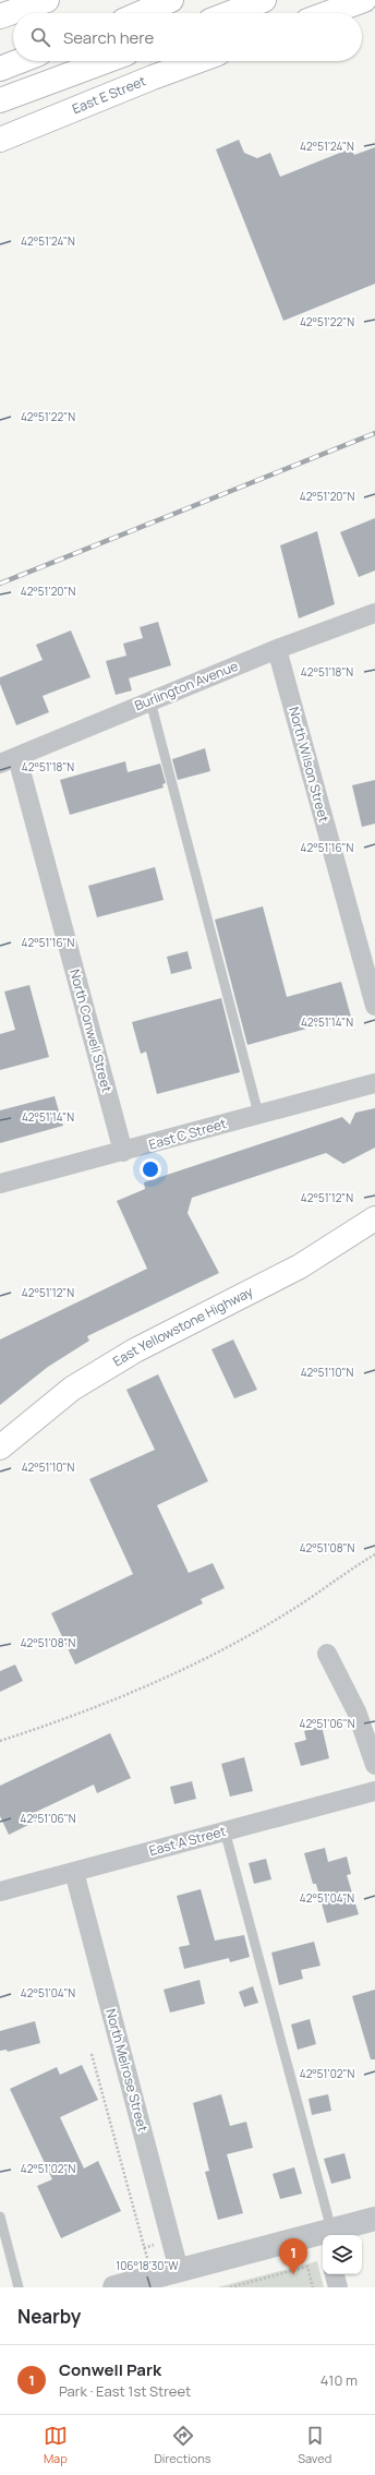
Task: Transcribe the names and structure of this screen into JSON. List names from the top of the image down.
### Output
{
  "streets": {
    "main road": ["East E Street", "East Yellowstone Highway"],
    "street": [
      "Burlington Avenue",
      "North Wilson Street",
      "North Conwell Street",
      "East C Street",
      "East A Street",
      "North Melrose Street"
    ]
  },
  "crossings": [
    ["Burlington Avenue", "North Wilson Street"],
    ["Burlington Avenue", "North Conwell Street"],
    ["North Conwell Street", "East C Street"],
    ["East A Street", "North Melrose Street"]
  ],
  "page": {
    "search": "Search here",
    "pins": "1",
    "heading": "Nearby",
    "list": [
      {
        "mark": "1",
        "name": "Conwell Park",
        "note": "Park · East 1st Street",
        "value": "410 m"
      }
    ],
    "nav": ["Map", "Directions", "Saved"]
  },
  "coordinates": [
    "42°51'24\"N",
    "42°51'22\"N",
    "42°51'20\"N",
    "42°51'18\"N",
    "42°51'16\"N",
    "42°51'14\"N",
    "42°51'12\"N",
    "42°51'10\"N",
    "42°51'08\"N",
    "42°51'06\"N",
    "42°51'04\"N",
    "42°51'02\"N",
    "106°18'30\"W"
  ]
}
